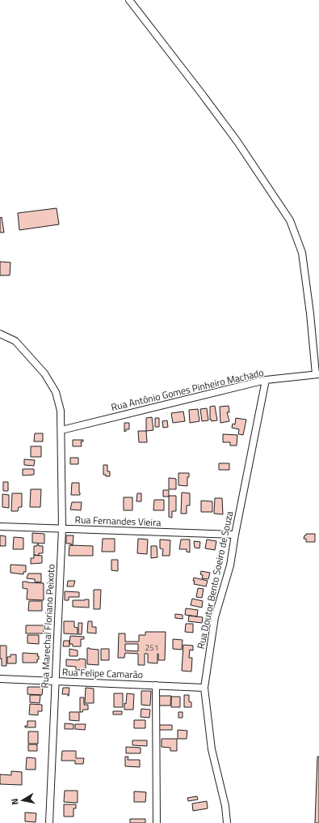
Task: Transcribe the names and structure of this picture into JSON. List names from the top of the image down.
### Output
{
  "streets": {
    "street": [
      "Rua Antônio Gomes Pinheiro Machado",
      "Rua Fernandes Vieira",
      "Rua Doutor Bento Soeiro de Souza",
      "Rua Marechal Floriano Peixoto",
      "Rua Felipe Camarão"
    ]
  },
  "crossings": [
    ["Rua Antônio Gomes Pinheiro Machado", "Rua Doutor Bento Soeiro de Souza"],
    ["Rua Antônio Gomes Pinheiro Machado", "Rua Marechal Floriano Peixoto"],
    ["Rua Fernandes Vieira", "Rua Doutor Bento Soeiro de Souza"],
    ["Rua Fernandes Vieira", "Rua Marechal Floriano Peixoto"],
    ["Rua Doutor Bento Soeiro de Souza", "Rua Felipe Camarão"],
    ["Rua Marechal Floriano Peixoto", "Rua Felipe Camarão"]
  ],
  "house_numbers": ["251"],
  "north": "left"
}
